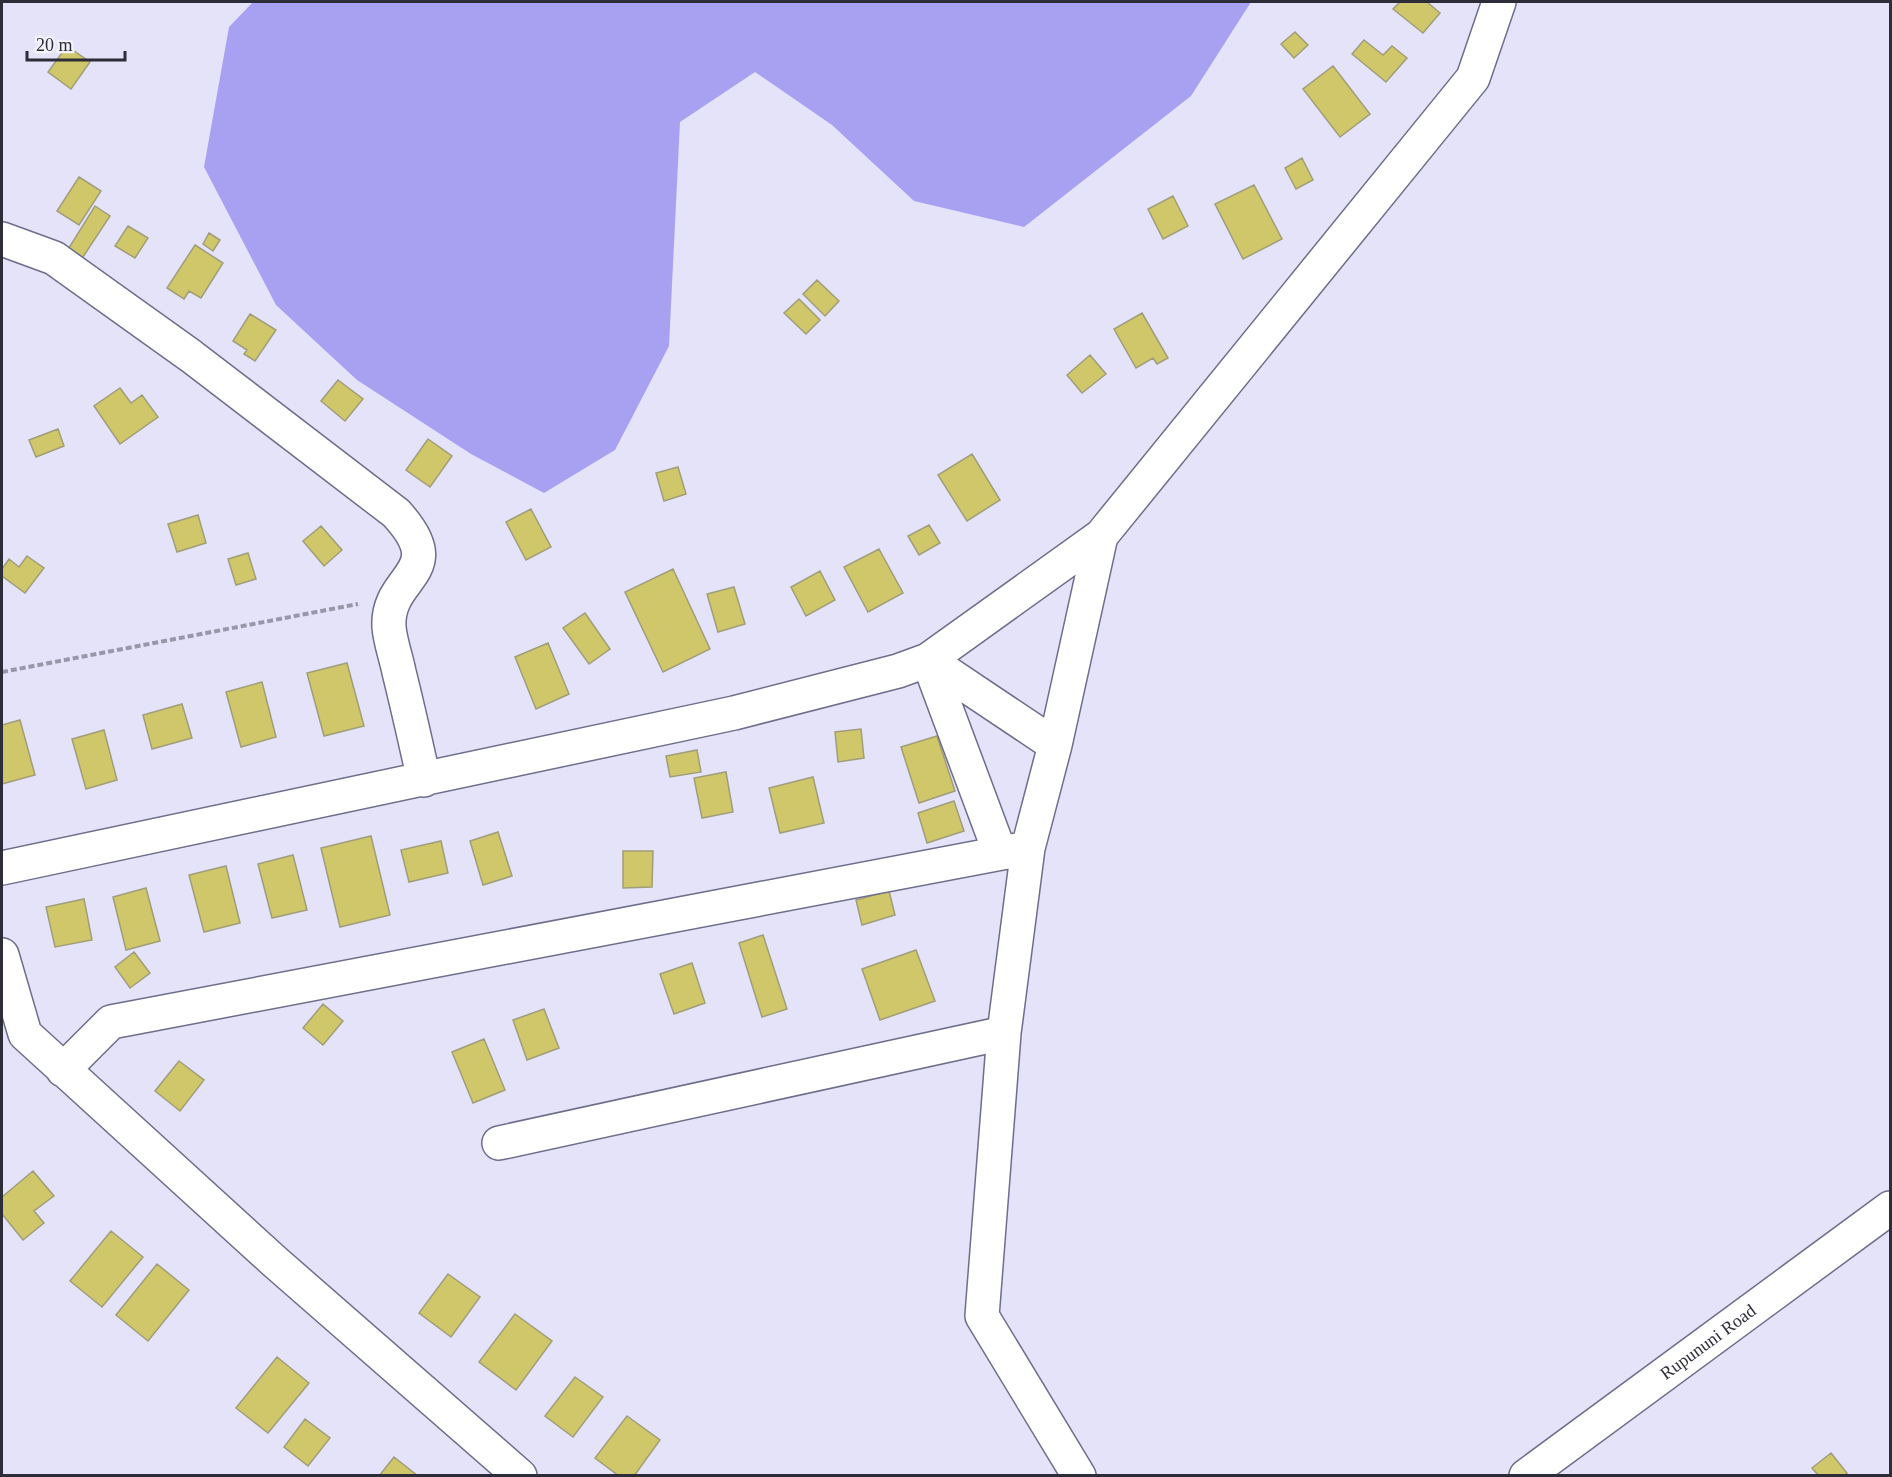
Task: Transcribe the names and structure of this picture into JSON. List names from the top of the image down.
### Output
{
  "streets": {
    "street": ["Rupununi Road"]
  },
  "scale_bar": "20 m"
}
